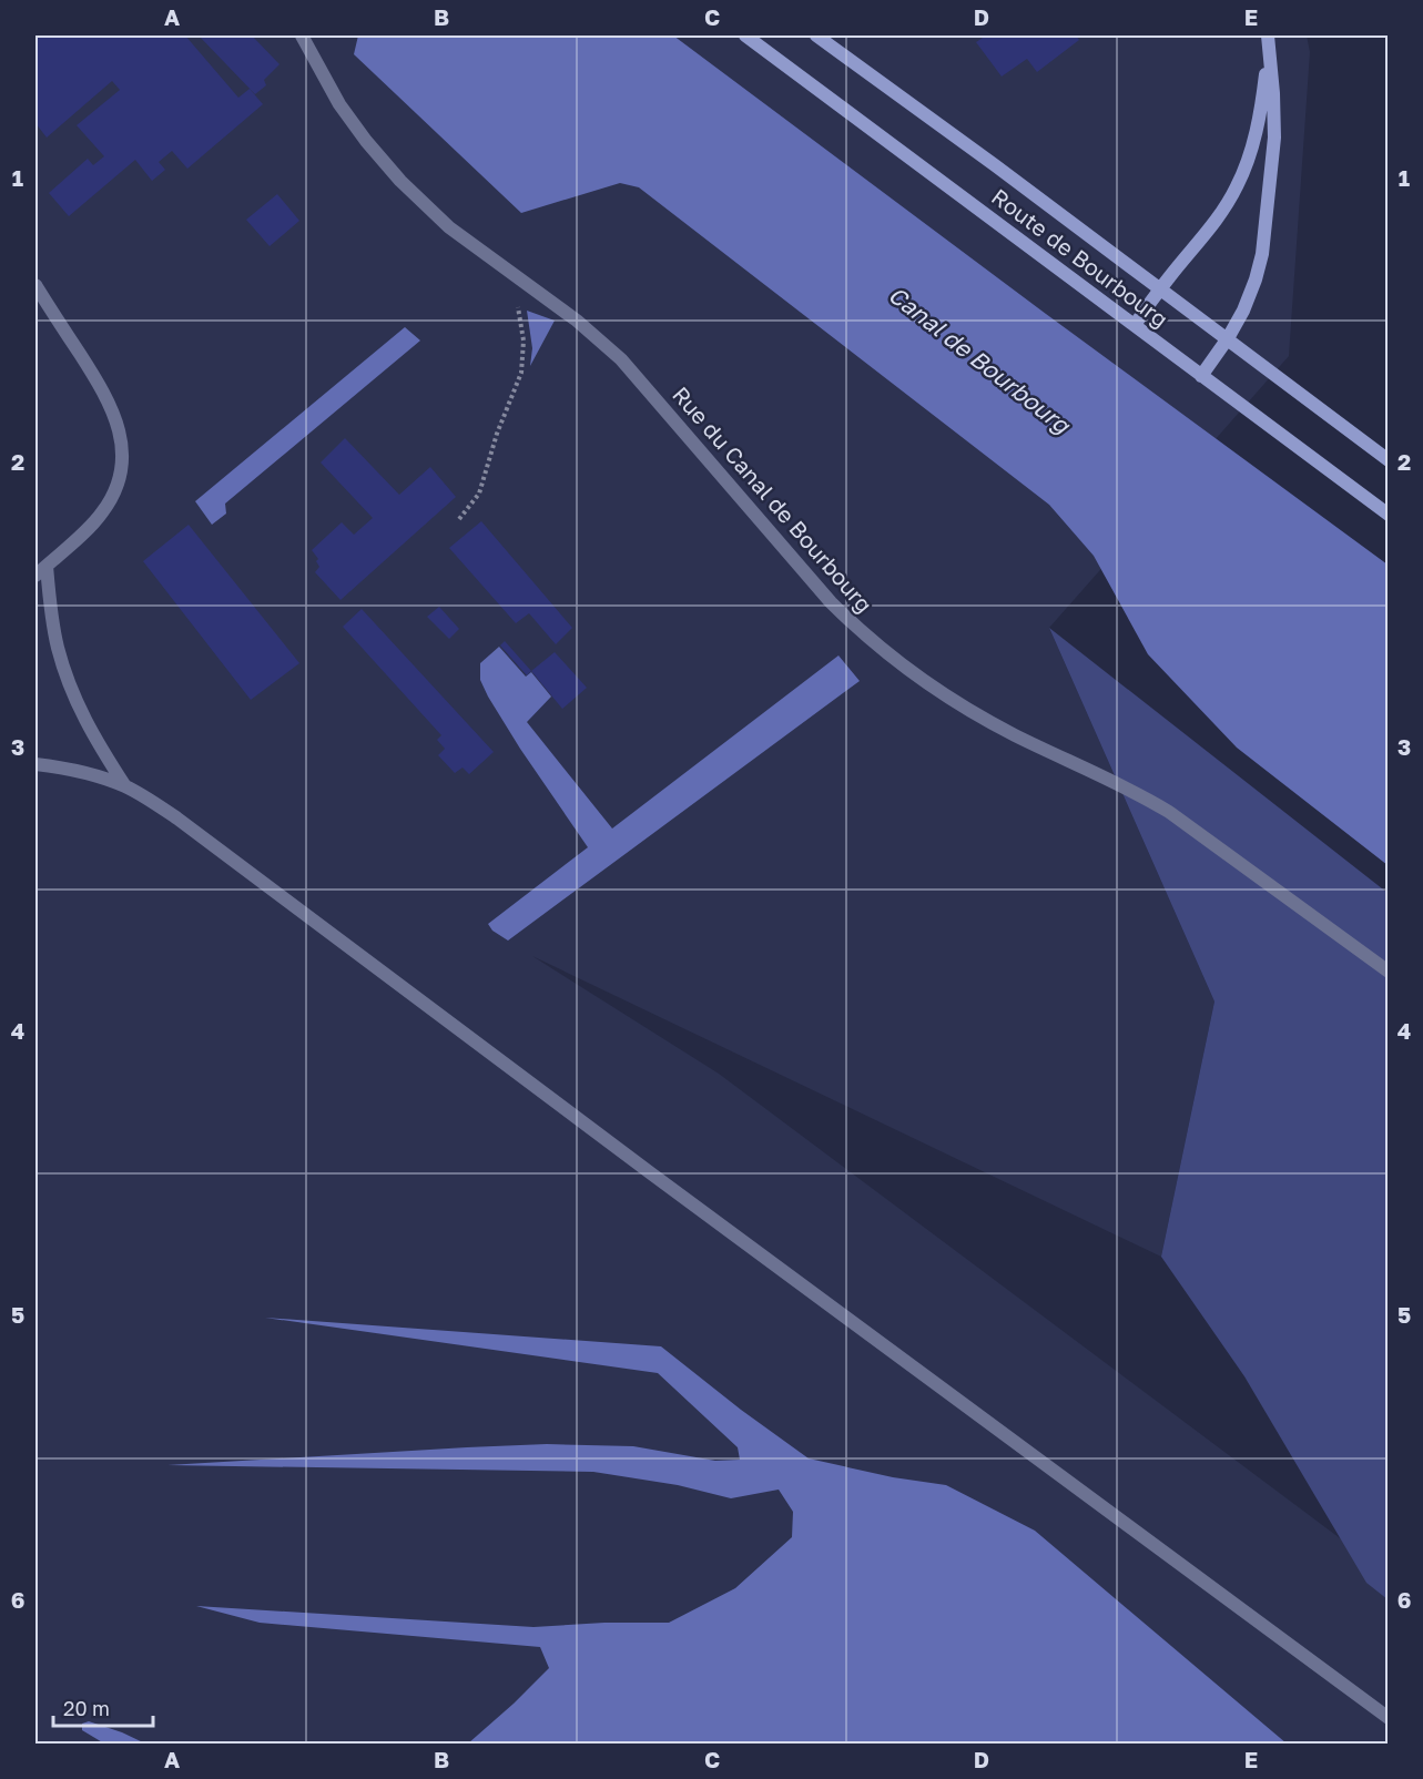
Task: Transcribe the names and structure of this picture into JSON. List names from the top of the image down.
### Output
{
  "streets": {
    "main road": ["Route de Bourbourg"],
    "street": ["Rue du Canal de Bourbourg"]
  },
  "water": ["Canal de Bourbourg"],
  "scale_bar": "20 m",
  "grid": {
    "columns": [
      "A",
      "B",
      "C",
      "D",
      "E"
    ],
    "rows": [
      "1",
      "2",
      "3",
      "4",
      "5",
      "6"
    ]
  }
}
